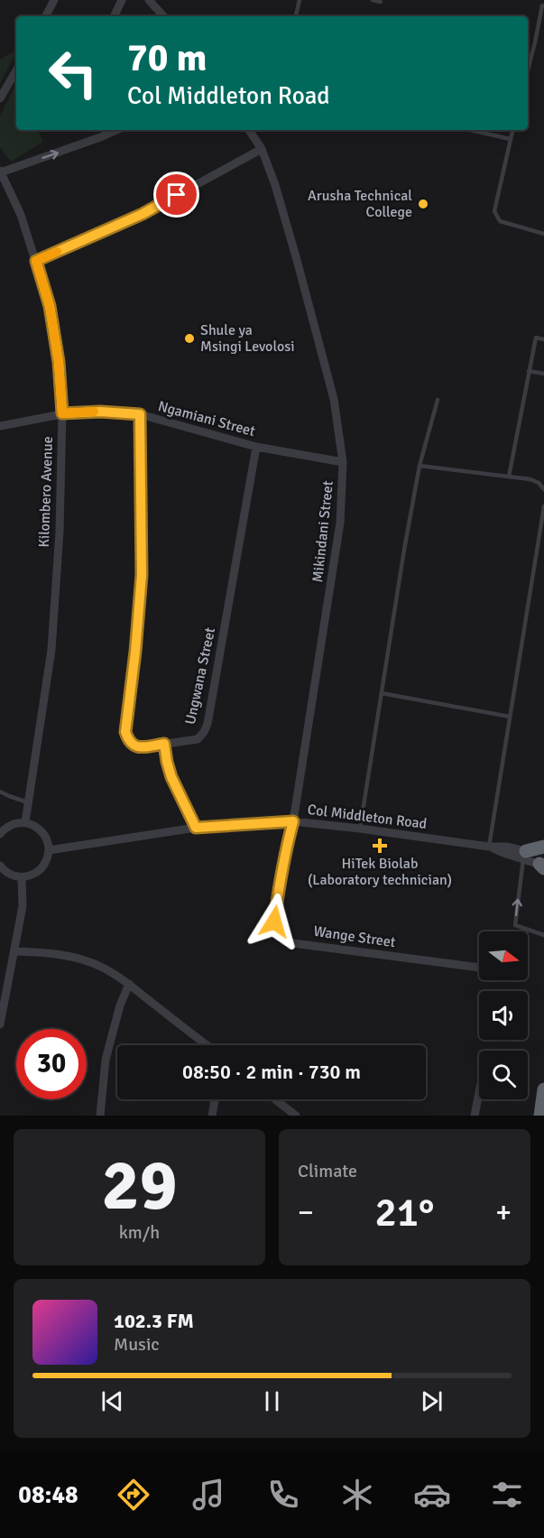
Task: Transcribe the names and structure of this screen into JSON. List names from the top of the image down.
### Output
{
  "streets": {
    "street": [
      "Ngamiani Street",
      "Kilombero Avenue",
      "Mikindani Street",
      "Ungwana Street",
      "Col Middleton Road",
      "Wange Street"
    ]
  },
  "crossings": [
    ["Ngamiani Street", "Kilombero Avenue"],
    ["Ngamiani Street", "Mikindani Street"],
    ["Ngamiani Street", "Ungwana Street"],
    ["Mikindani Street", "Col Middleton Road"],
    ["Mikindani Street", "Wange Street"],
    ["Col Middleton Road", "Wange Street"]
  ],
  "places": {
    "other": ["Arusha Technical College", "Shule ya Msingi Levolosi"],
    "health": ["HiTek Biolab (Laboratory technician)"]
  },
  "north": "right",
  "page": {
    "turn": ["70 m", "Col Middleton Road"],
    "limit": "30",
    "trip": "08:50 · 2 min · 730 m",
    "tile": [
      ["29", "km/h"],
      "Climate"
    ],
    "heat": ["−", "21°", "+"],
    "song": ["102.3 FM", "Music"],
    "tabs": "08:48"
  }
}
